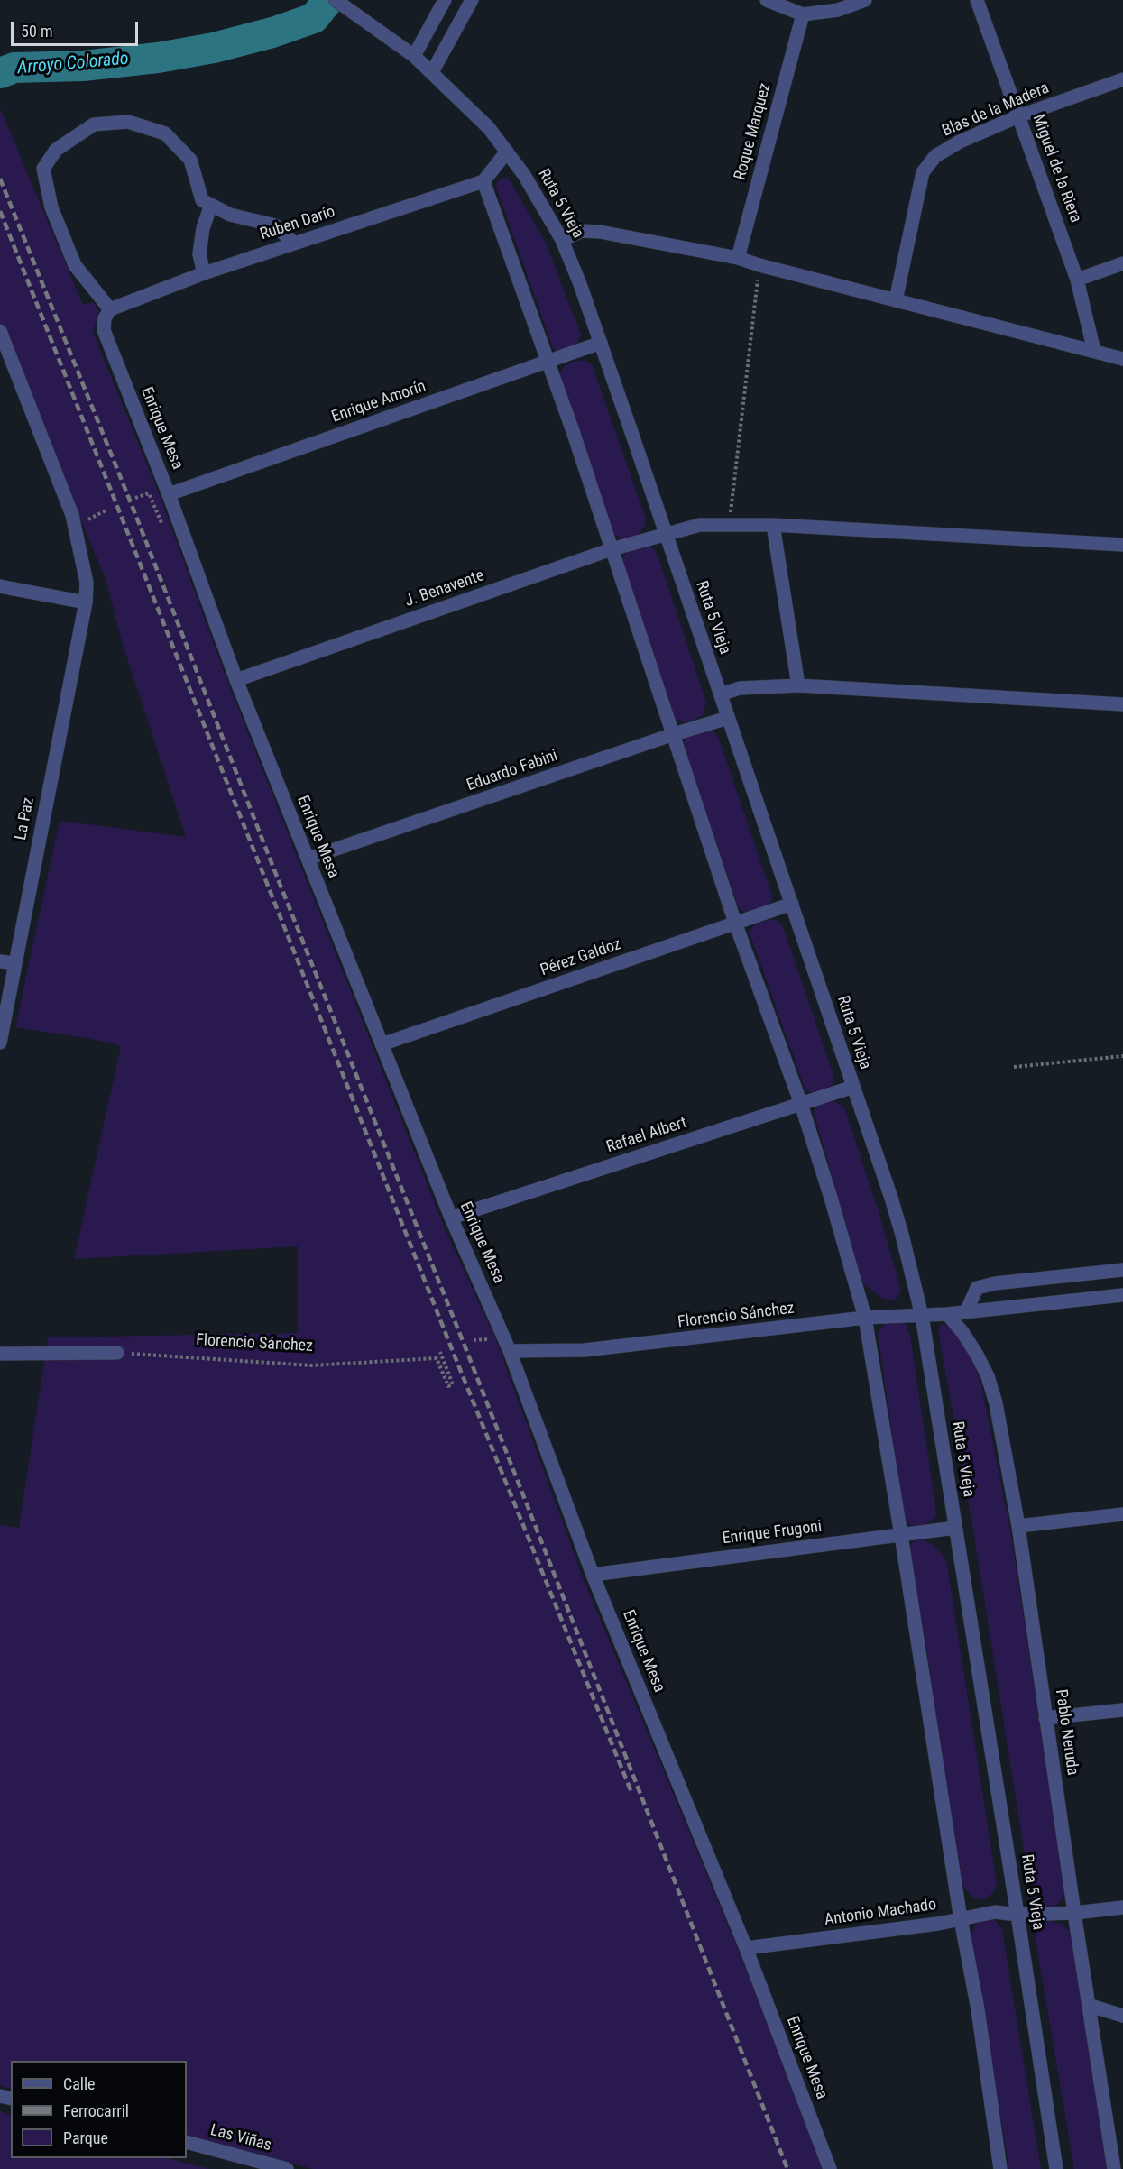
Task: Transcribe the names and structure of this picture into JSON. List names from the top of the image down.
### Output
{
  "streets": {
    "street": [
      "Blas de la Madera",
      "Roque Marquez",
      "Miguel de la Riera",
      "Ruta 5 Vieja",
      "Ruben Darío",
      "Enrique Amorín",
      "Enrique Mesa",
      "J. Benavente",
      "Eduardo Fabini",
      "La Paz",
      "Pérez Galdoz",
      "Rafael Albert",
      "Florencio Sánchez",
      "Enrique Frugoni",
      "Pablo Neruda",
      "Antonio Machado",
      "Las Viñas"
    ]
  },
  "crossings": [
    ["Blas de la Madera", "Miguel de la Riera"],
    ["Ruta 5 Vieja", "Enrique Amorín"],
    ["Ruta 5 Vieja", "J. Benavente"],
    ["Ruta 5 Vieja", "Eduardo Fabini"],
    ["Ruta 5 Vieja", "Pérez Galdoz"],
    ["Ruta 5 Vieja", "Rafael Albert"],
    ["Ruta 5 Vieja", "Florencio Sánchez"],
    ["Ruta 5 Vieja", "Enrique Frugoni"],
    ["Ruta 5 Vieja", "Antonio Machado"],
    ["Ruben Darío", "Enrique Mesa"],
    ["Enrique Amorín", "Enrique Mesa"],
    ["Enrique Mesa", "J. Benavente"],
    ["Enrique Mesa", "Eduardo Fabini"],
    ["Enrique Mesa", "Pérez Galdoz"],
    ["Enrique Mesa", "Rafael Albert"],
    ["Enrique Mesa", "Florencio Sánchez"],
    ["Enrique Mesa", "Enrique Frugoni"],
    ["Enrique Mesa", "Antonio Machado"],
    ["Florencio Sánchez", "Pablo Neruda"],
    ["Pablo Neruda", "Antonio Machado"]
  ],
  "water": ["Arroyo Colorado"],
  "legend": ["Calle", "Ferrocarril", "Parque"],
  "scale_bar": "50 m"
}
